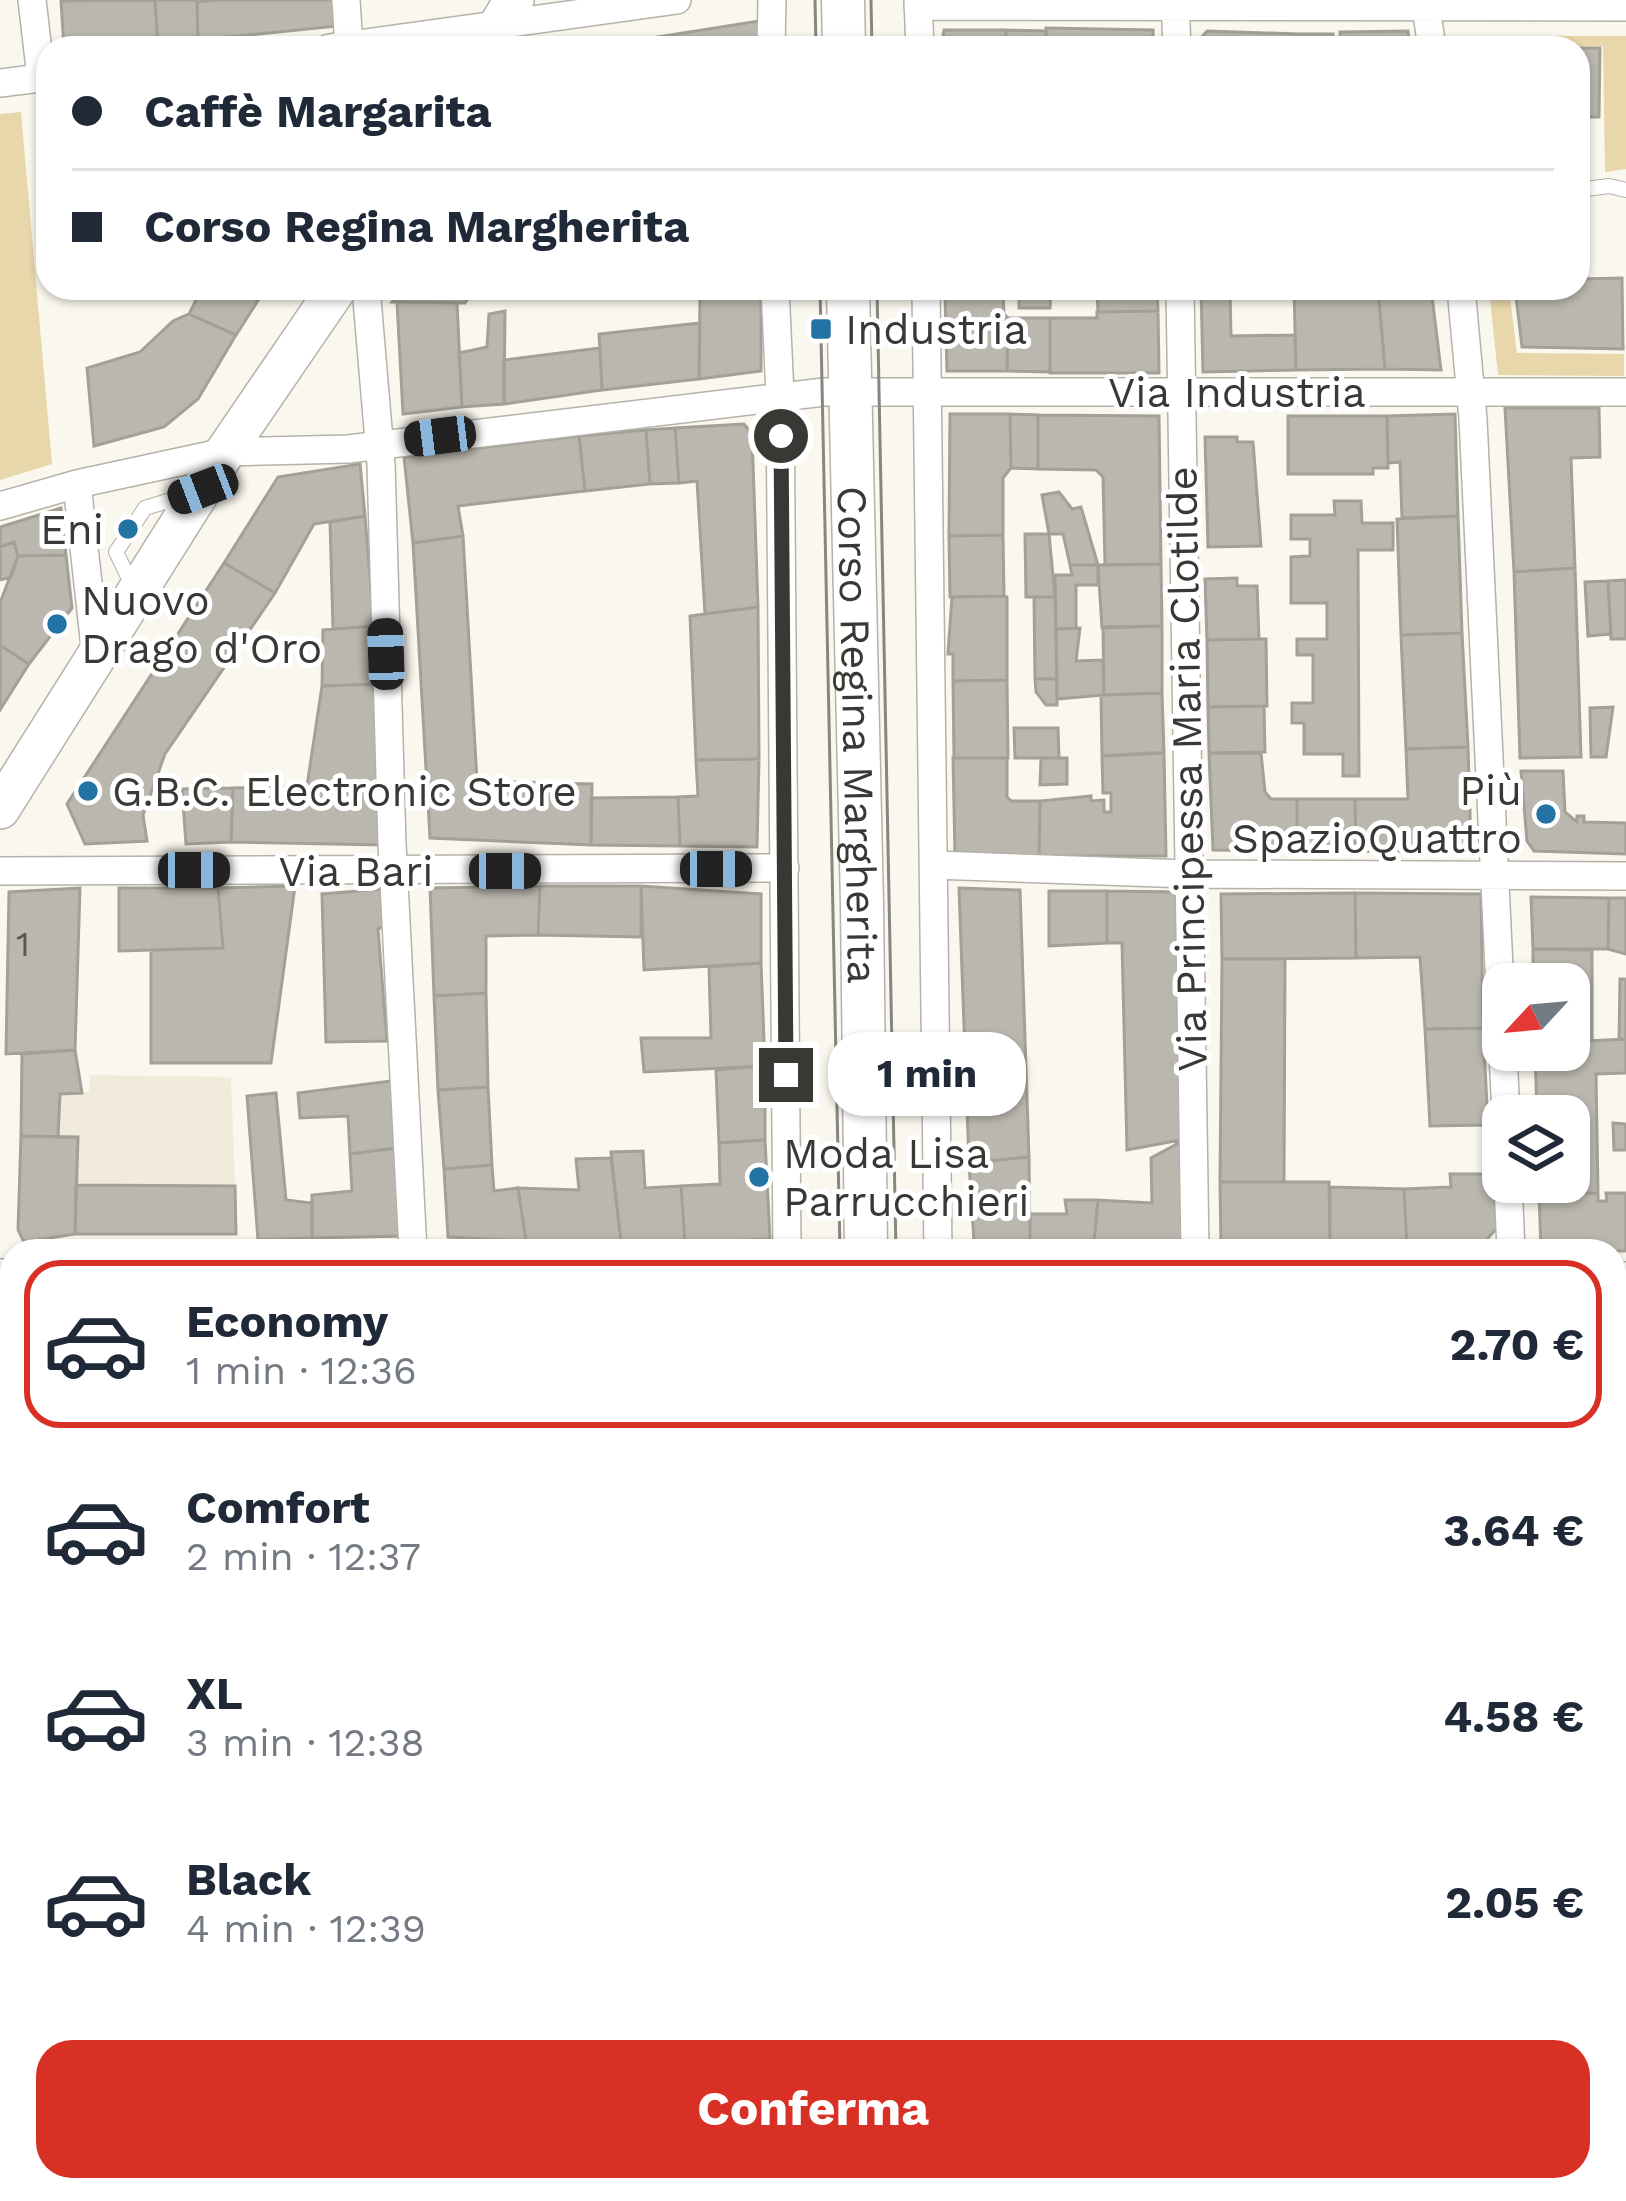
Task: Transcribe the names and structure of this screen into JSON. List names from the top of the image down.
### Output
{
  "streets": {
    "main road": ["Corso Regina Margherita"],
    "street": ["Via Industria", "Via Principessa Maria Clotilde", "Via Bari"]
  },
  "crossings": [
    ["Via Industria", "Corso Regina Margherita"],
    ["Via Industria", "Via Principessa Maria Clotilde"],
    ["Corso Regina Margherita", "Via Bari"]
  ],
  "places": {
    "transit": ["Industria"],
    "other": [
      "Eni",
      "Nuovo Drago d'Oro",
      "G.B.C. Electronic Store",
      "Più SpazioQuattro",
      "Moda Lisa Parrucchieri"
    ]
  },
  "house_numbers": ["1"],
  "north": "bottom left",
  "page": {
    "banner": ["Caffè Margarita", "Corso Regina Margherita"],
    "bubble": "1 min",
    "list": [
      {
        "name": "Economy",
        "note": "1 min · 12:36",
        "value": "2.70 €"
      },
      {
        "name": "Comfort",
        "note": "2 min · 12:37",
        "value": "3.64 €"
      },
      {
        "name": "XL",
        "note": "3 min · 12:38",
        "value": "4.58 €"
      },
      {
        "name": "Black",
        "note": "4 min · 12:39",
        "value": "2.05 €"
      }
    ],
    "buttons": "Conferma"
  }
}
